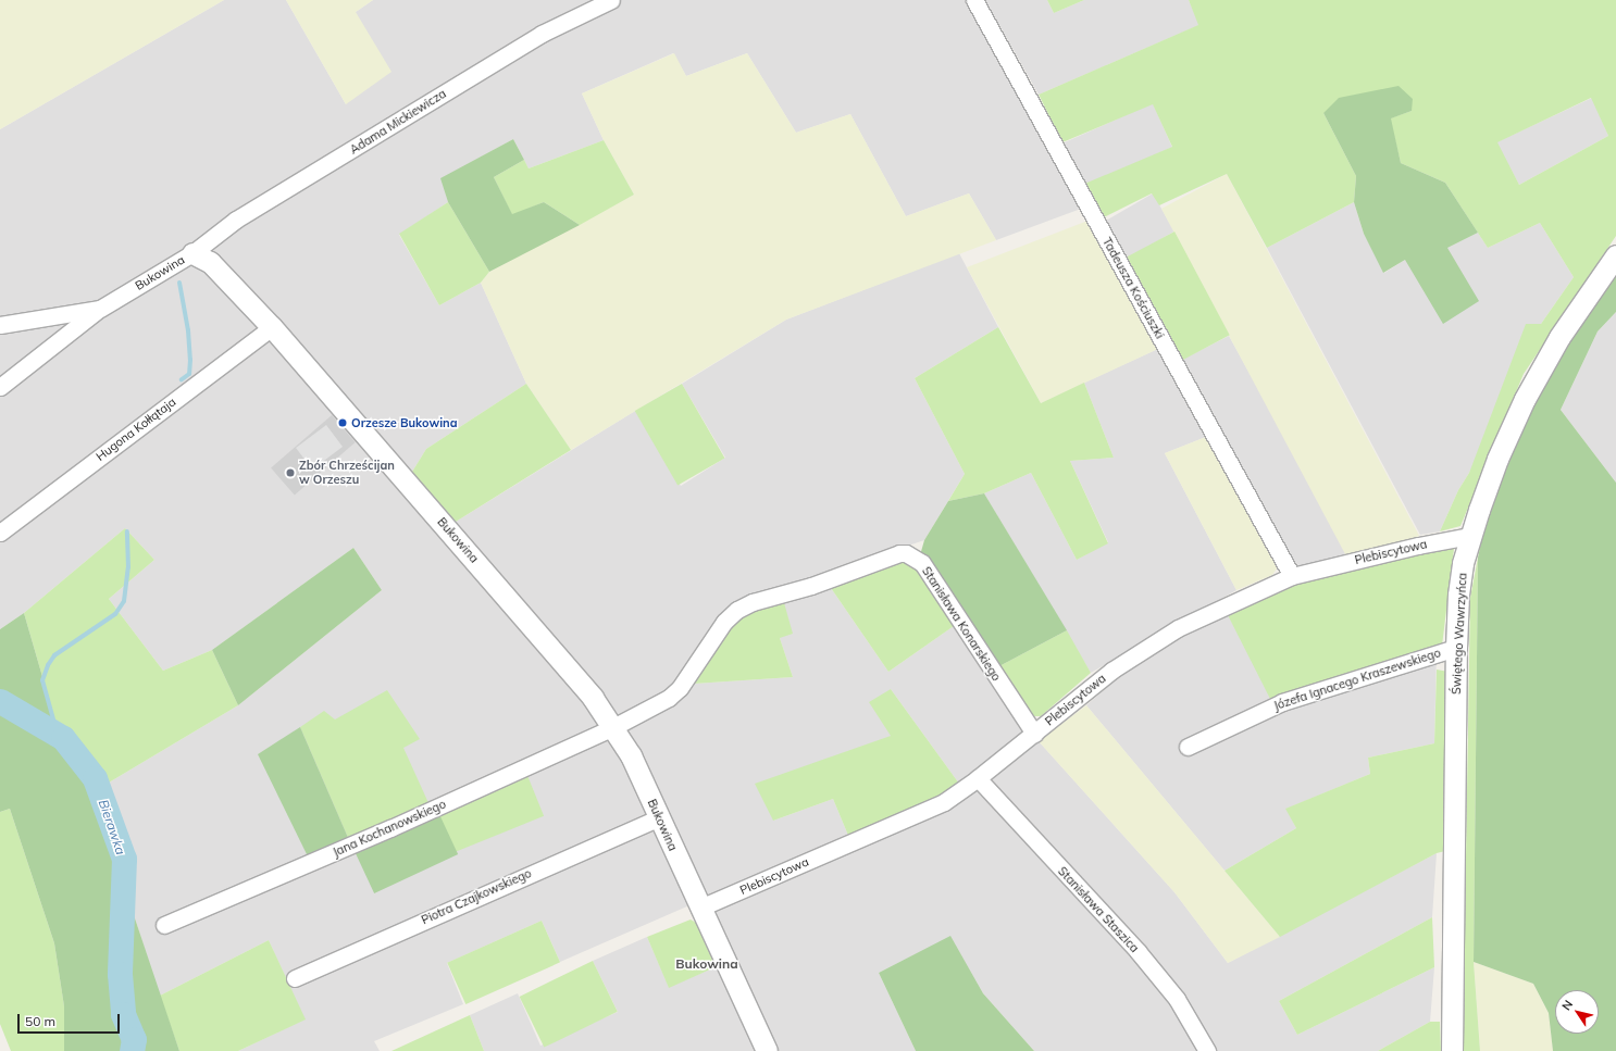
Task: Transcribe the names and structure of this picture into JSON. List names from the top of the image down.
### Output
{
  "streets": {
    "street": [
      "Adama Mickiewicza",
      "Bukowina",
      "Tadeusza Kościuszki",
      "Hugona Kołłątaja",
      "Plebiscytowa",
      "Stanisława Konarskiego",
      "Świętego Wawrzyńca",
      "Józefa Ignacego Kraszewskiego",
      "Jana Kochanowskiego",
      "Piotra Czajkowskiego",
      "Stanisława Staszica"
    ]
  },
  "crossings": [
    ["Adama Mickiewicza", "Bukowina"],
    ["Bukowina", "Hugona Kołłątaja"],
    ["Bukowina", "Plebiscytowa"],
    ["Bukowina", "Stanisława Konarskiego"],
    ["Bukowina", "Jana Kochanowskiego"],
    ["Bukowina", "Piotra Czajkowskiego"],
    ["Tadeusza Kościuszki", "Plebiscytowa"],
    ["Plebiscytowa", "Stanisława Konarskiego"],
    ["Plebiscytowa", "Świętego Wawrzyńca"],
    ["Plebiscytowa", "Stanisława Staszica"],
    ["Stanisława Konarskiego", "Jana Kochanowskiego"],
    ["Świętego Wawrzyńca", "Józefa Ignacego Kraszewskiego"]
  ],
  "districts": ["Bukowina"],
  "water": ["Bierawka"],
  "places": ["Orzesze Bukowina", "Zbór Chrześcijan w Orzeszu"],
  "scale_bar": "50 m",
  "north": "top left"
}
